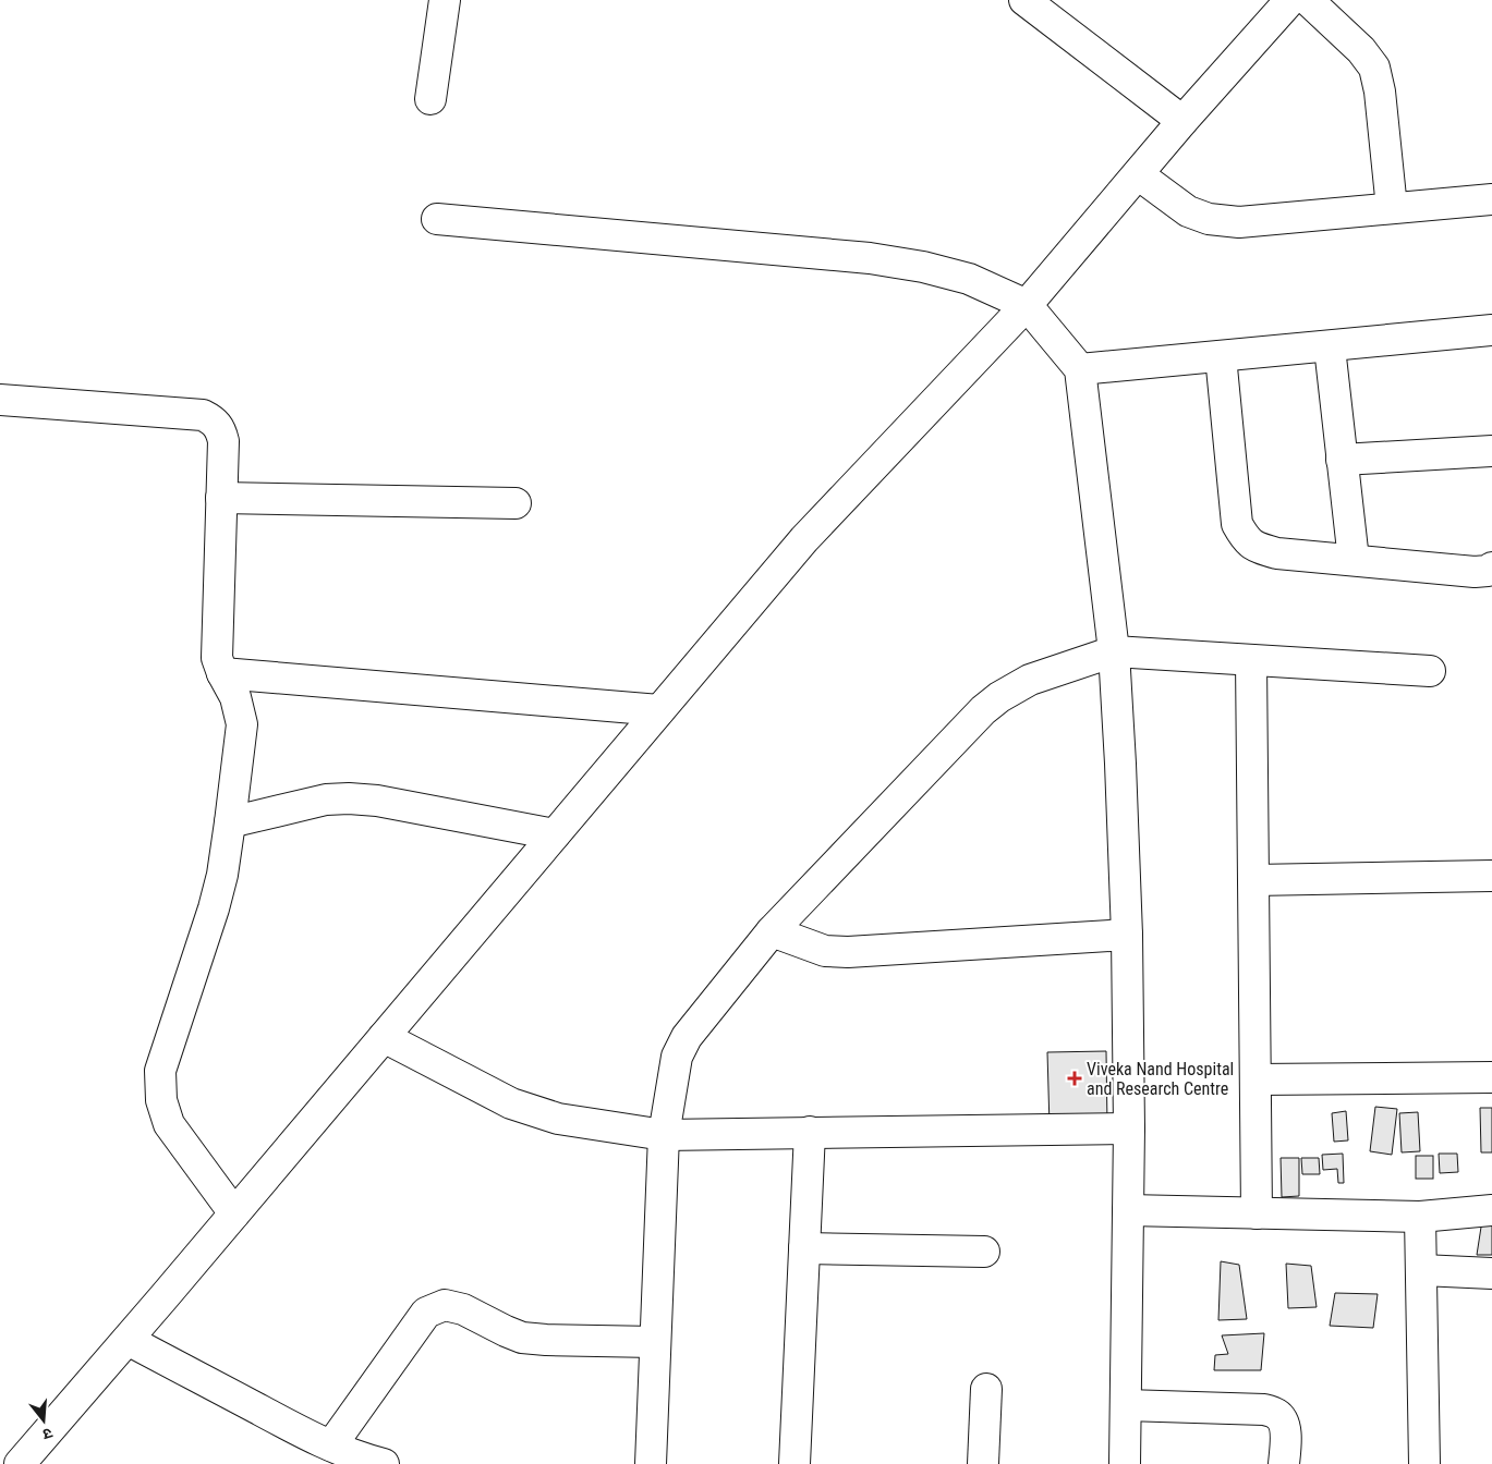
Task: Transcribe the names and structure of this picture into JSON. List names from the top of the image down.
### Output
{
  "places": {
    "health": ["Viveka Nand Hospital and Research Centre"]
  },
  "north": "bottom"
}
